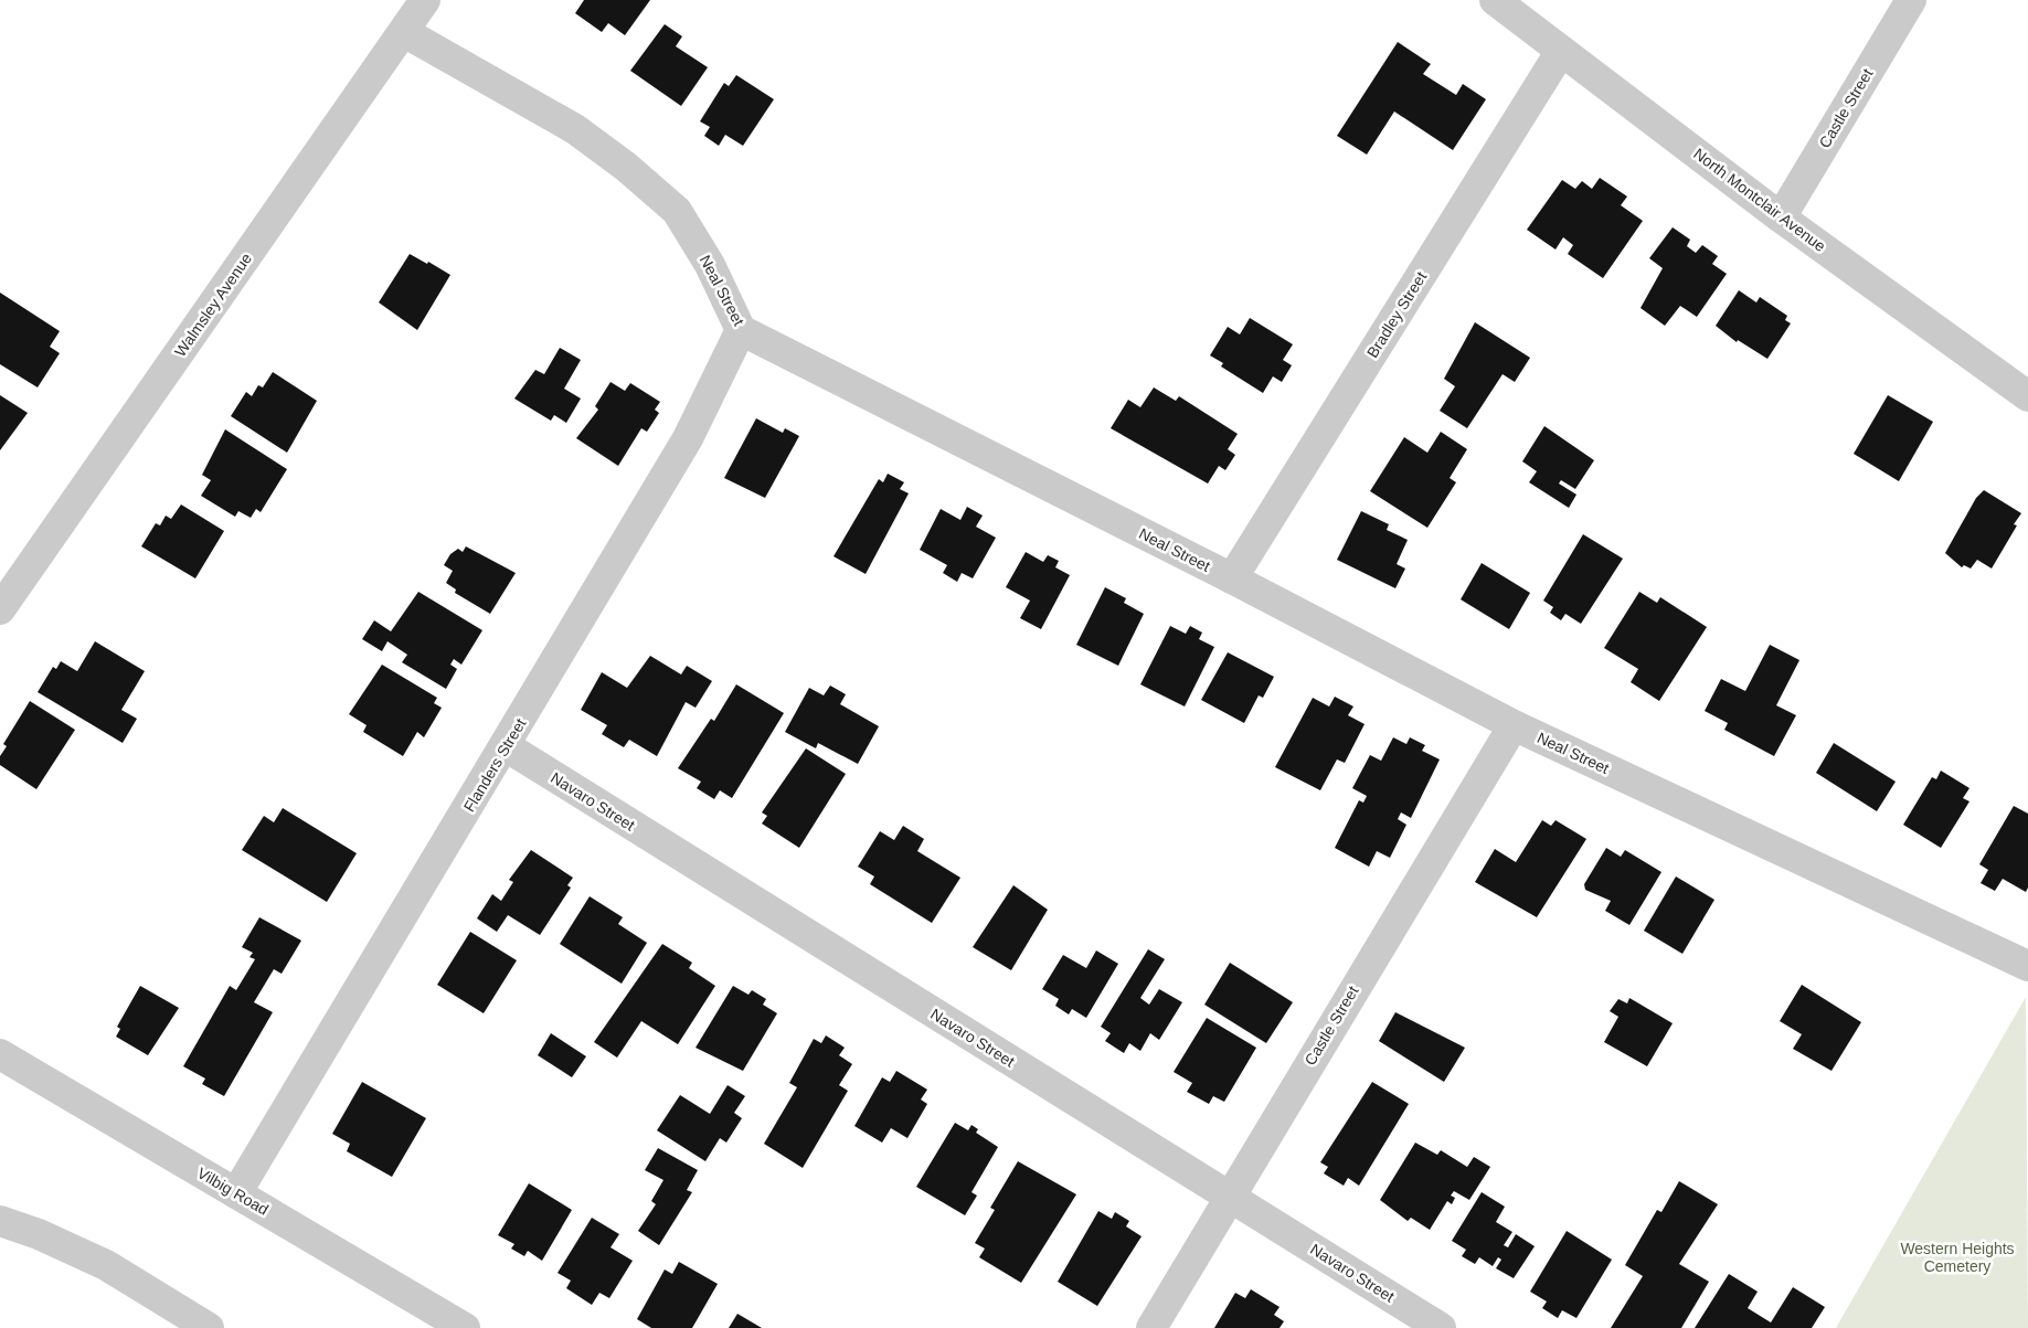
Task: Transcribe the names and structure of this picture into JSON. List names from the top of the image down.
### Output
{
  "streets": {
    "street": [
      "Castle Street",
      "North Montclair Avenue",
      "Neal Street",
      "Walmsley Avenue",
      "Bradley Street",
      "Flanders Street",
      "Navaro Street",
      "Vilbig Road"
    ]
  },
  "crossings": [
    ["Castle Street", "North Montclair Avenue"],
    ["Castle Street", "Neal Street"],
    ["Castle Street", "Navaro Street"],
    ["North Montclair Avenue", "Bradley Street"],
    ["Neal Street", "Walmsley Avenue"],
    ["Neal Street", "Bradley Street"],
    ["Neal Street", "Flanders Street"],
    ["Flanders Street", "Navaro Street"],
    ["Flanders Street", "Vilbig Road"]
  ],
  "parks": ["Western Heights Cemetery"]
}
